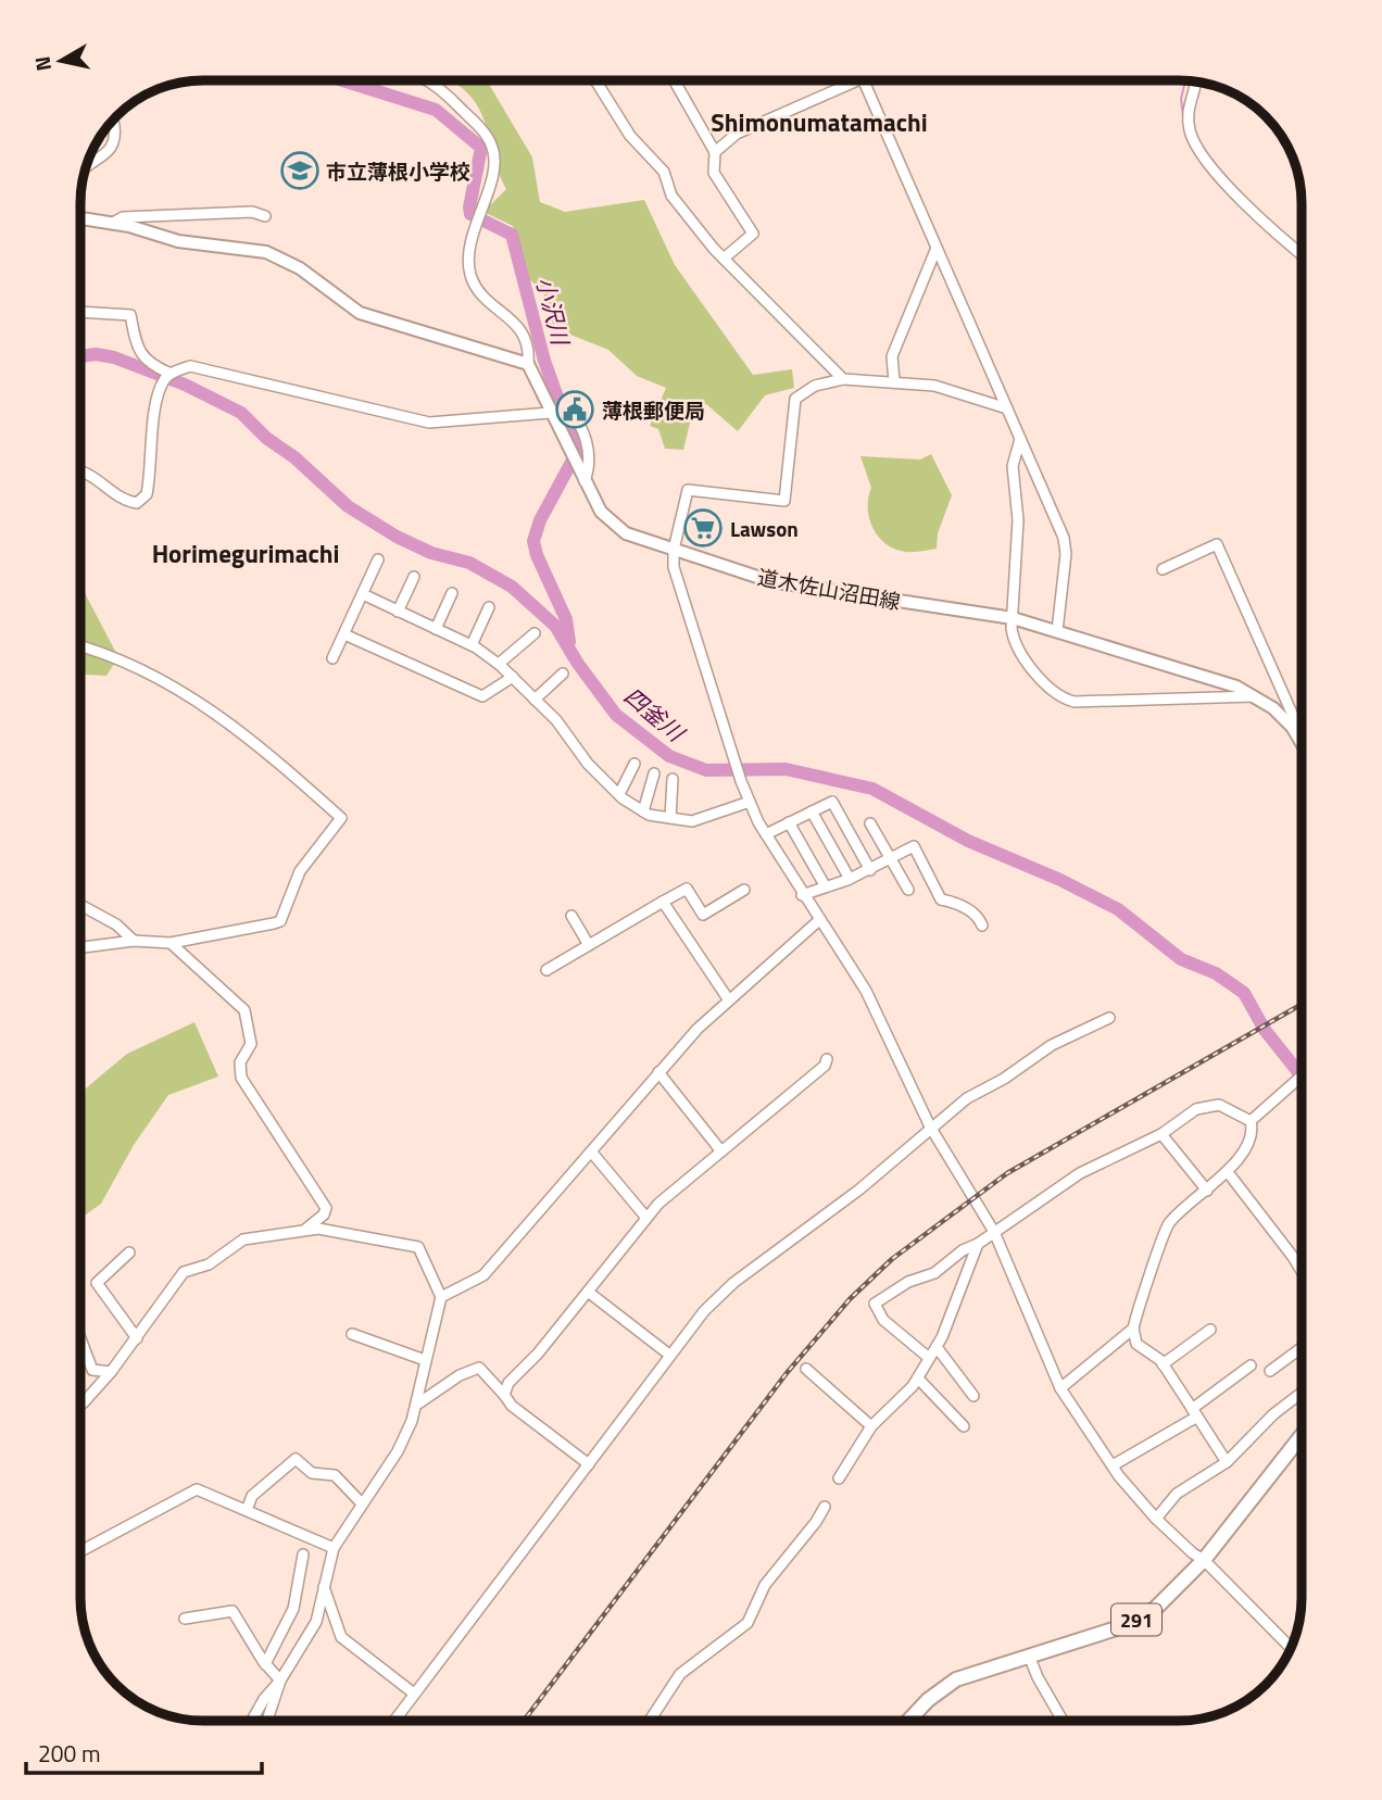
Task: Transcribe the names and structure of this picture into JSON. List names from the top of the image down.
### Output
{
  "streets": {
    "highway": ["291"],
    "main road": ["道木佐山沼田線"]
  },
  "districts": ["Shimonumatamachi", "Horimegurimachi"],
  "water": ["小沢川", "四釜川"],
  "places": {
    "school or university": ["市立薄根小学校"],
    "public building": ["薄根郵便局"],
    "supermarket": ["Lawson"]
  },
  "scale_bar": "200 m",
  "north": "left"
}
